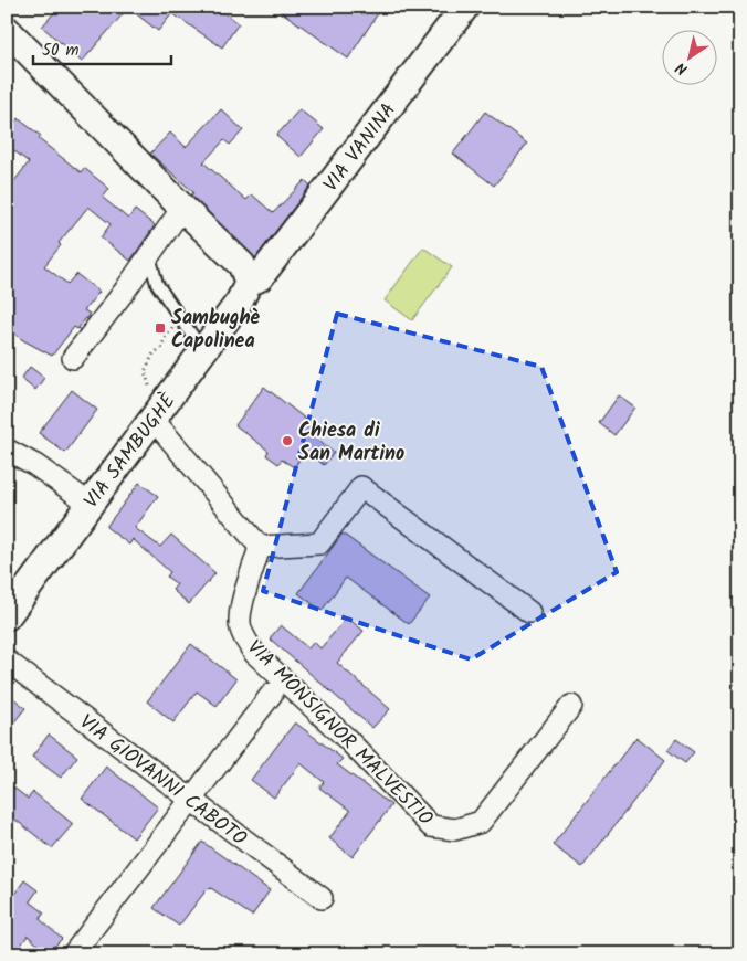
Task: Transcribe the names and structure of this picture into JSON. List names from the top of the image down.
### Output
{
  "streets": {
    "street": [
      "VIA VANINA",
      "VIA SAMBUGHÈ",
      "VIA MONSIGNOR MALVESTIO",
      "VIA GIOVANNI CABOTO"
    ]
  },
  "crossings": [
    ["VIA VANINA", "VIA SAMBUGHÈ"]
  ],
  "places": {
    "transit": ["Sambughè Capolinea"],
    "other": ["Chiesa di San Martino"]
  },
  "scale_bar": "50 m",
  "north": "bottom left"
}
